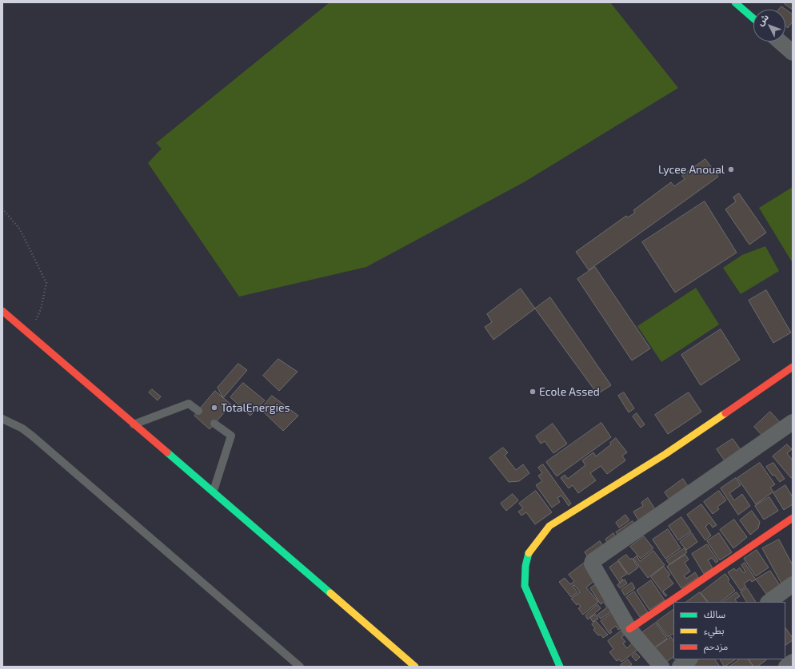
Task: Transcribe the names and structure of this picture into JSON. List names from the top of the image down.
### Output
{
  "places": ["Lycee Anoual", "Ecole Assed", "TotalEnergies"],
  "legend": ["سالك", "بطيء", "مزدحم"],
  "north": "top left"
}
